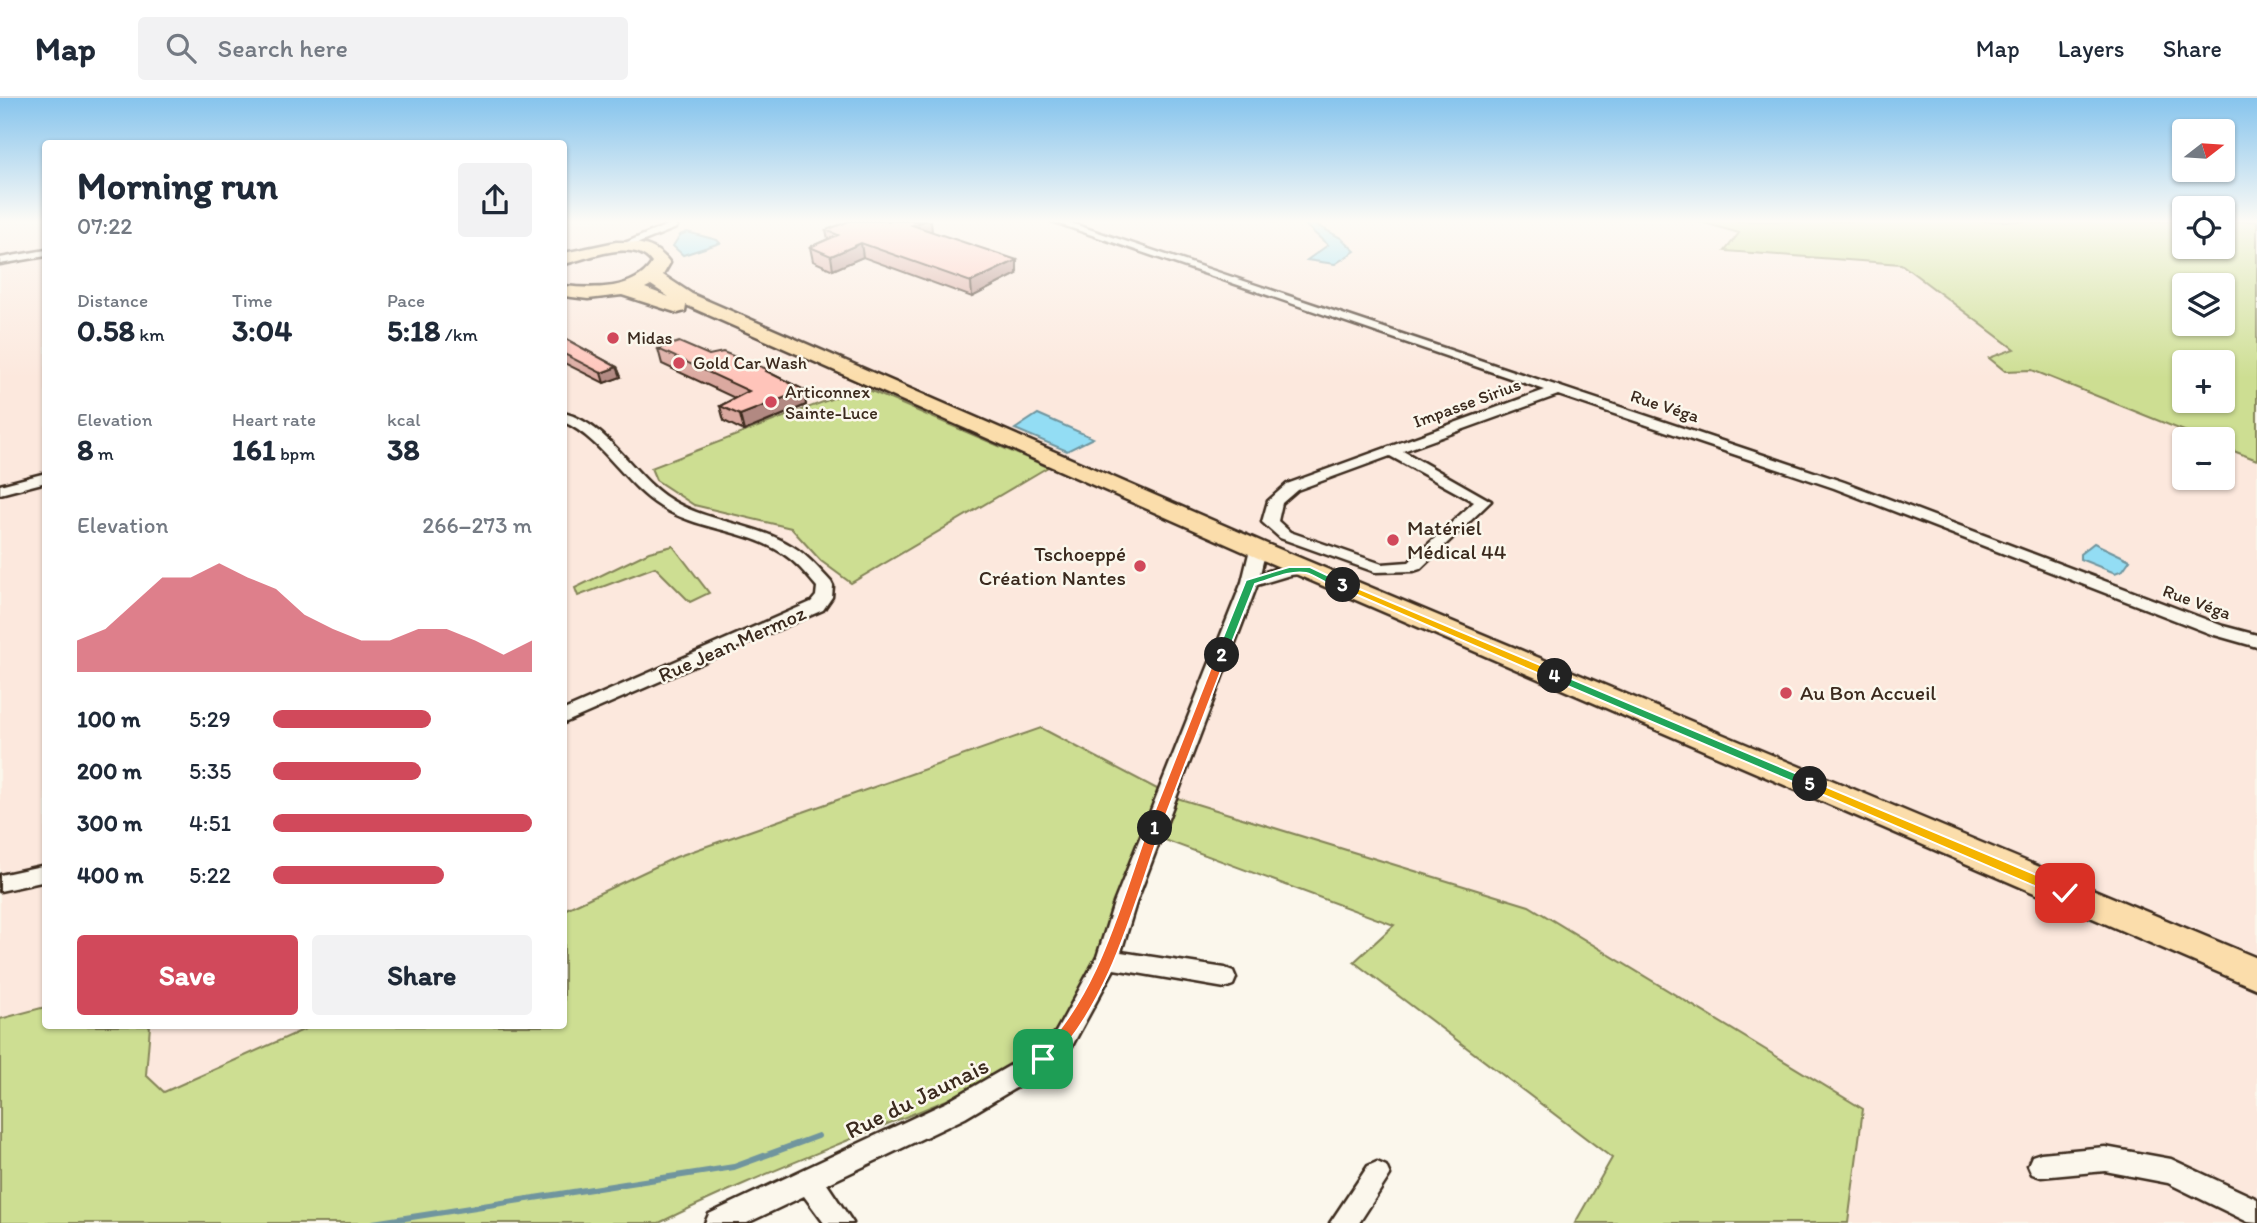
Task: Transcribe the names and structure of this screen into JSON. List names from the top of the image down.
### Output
{
  "streets": {
    "street": [
      "Impasse Sirius",
      "Rue Véga",
      "Rue Jean Mermoz",
      "Rue du Jaunais"
    ]
  },
  "crossings": [
    ["Impasse Sirius", "Rue Véga"]
  ],
  "places": [
    "Midas",
    "Gold Car Wash",
    "Articonnex Sainte-Luce",
    "Matériel Médical 44",
    "Tschoeppé Création Nantes",
    "Au Bon Accueil"
  ],
  "north": "right",
  "page": {
    "header": "Map",
    "search": "Search here",
    "nav": ["Map", "Layers", "Share"],
    "map_buttons": ["+", "−"],
    "heading": ["Morning run", "07:22"],
    "stats": [
      ["Distance", "0.58 km"],
      ["Time", "3:04"],
      ["Pace", "5:18 /km"],
      ["Elevation", "8 m"],
      ["Heart rate", "161 bpm"],
      ["kcal", "38"]
    ],
    "chart": ["Elevation", "266–273 m"],
    "pins": [
      "3",
      "2",
      "4",
      "5",
      "1"
    ],
    "list": [
      {
        "name": "100 m",
        "note": "5:29"
      },
      {
        "name": "200 m",
        "note": "5:35"
      },
      {
        "name": "300 m",
        "note": "4:51"
      },
      {
        "name": "400 m",
        "note": "5:22"
      }
    ],
    "buttons": ["Save", "Share"]
  }
}
